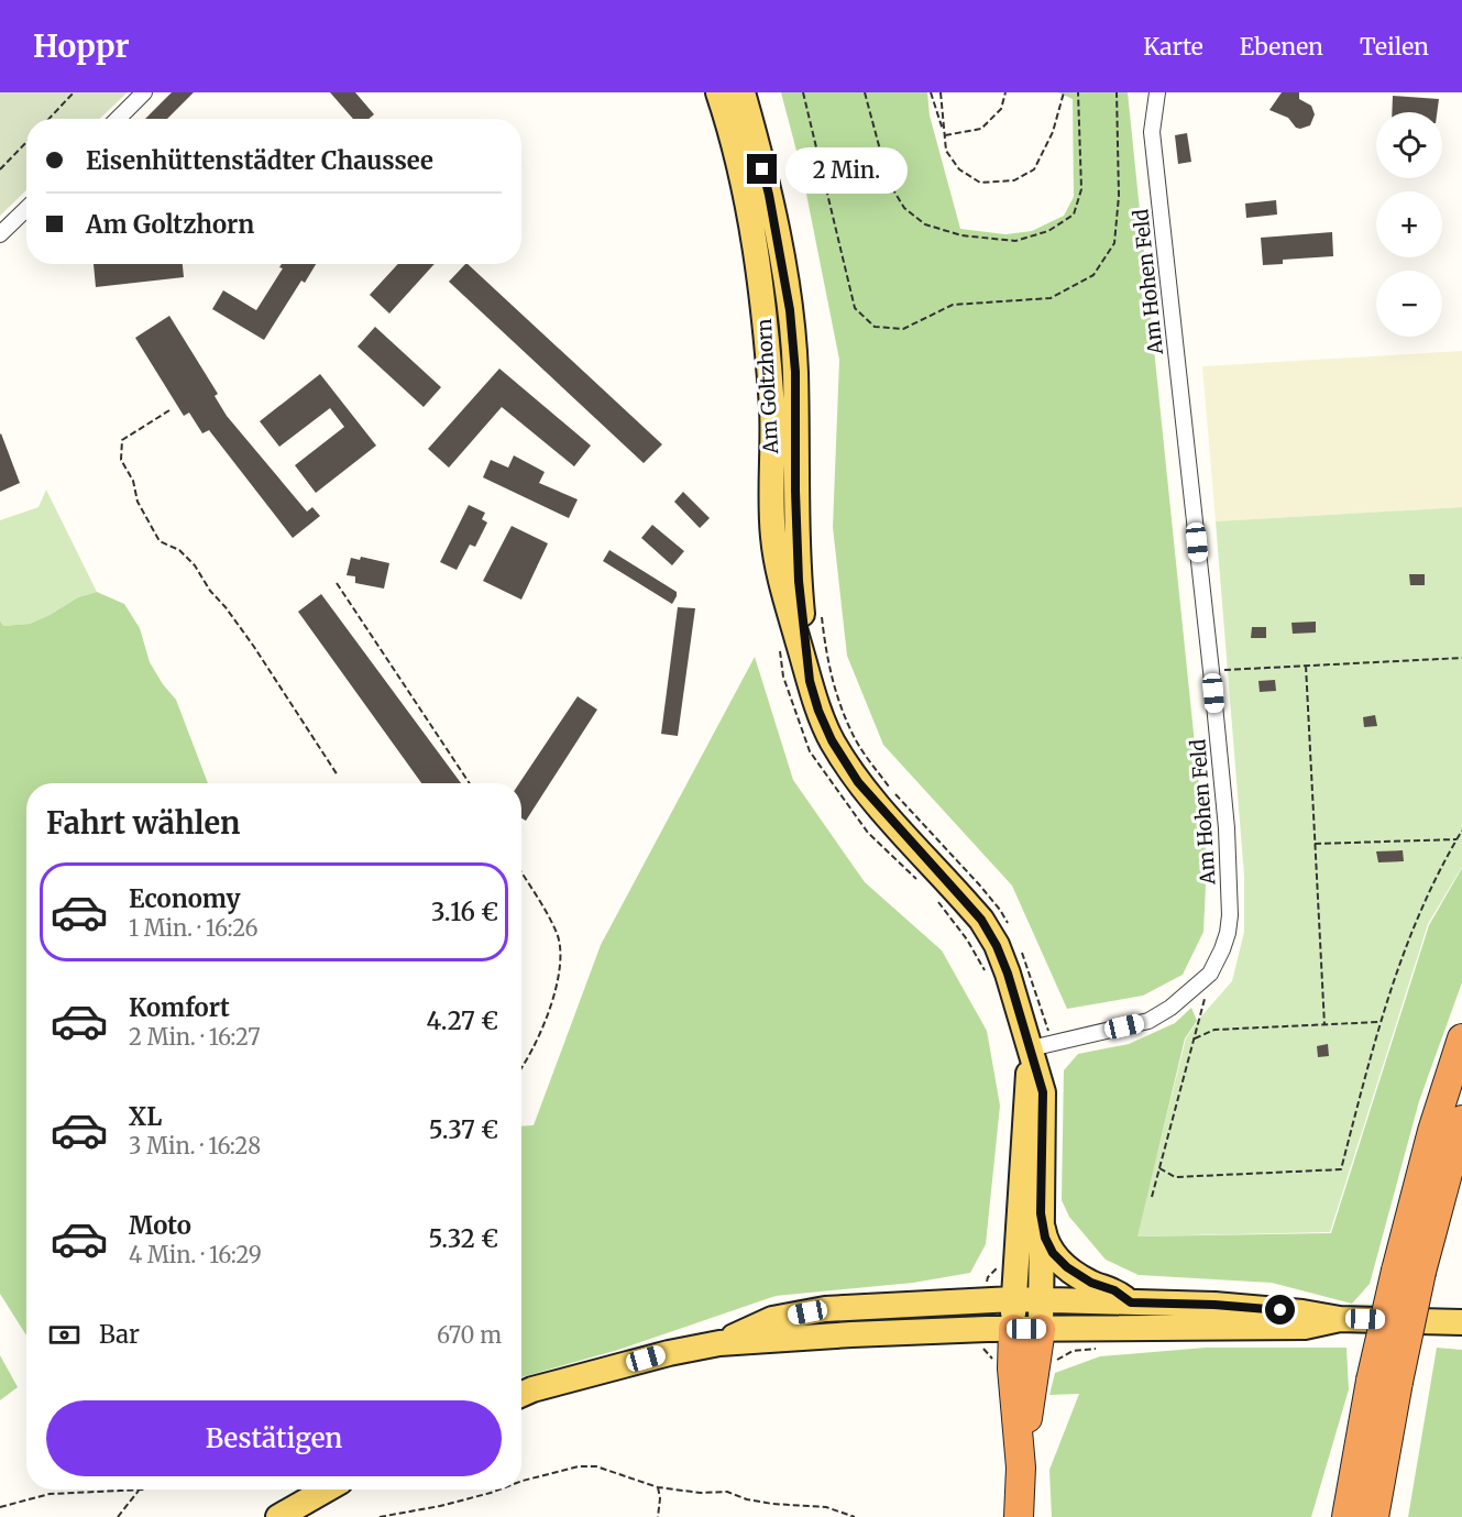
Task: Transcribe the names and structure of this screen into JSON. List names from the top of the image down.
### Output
{
  "streets": {
    "main road": ["Am Goltzhorn"],
    "street": ["Am Hohen Feld"]
  },
  "crossings": [
    ["Am Hohen Feld", "Am Goltzhorn"]
  ],
  "page": {
    "header": "Hoppr",
    "nav": ["Karte", "Ebenen", "Teilen"],
    "map_buttons": ["+", "−"],
    "banner": ["Eisenhüttenstädter Chaussee", "Am Goltzhorn"],
    "bubble": "2 Min.",
    "heading": "Fahrt wählen",
    "list": [
      {
        "name": "Economy",
        "note": "1 Min. · 16:26",
        "value": "3.16 €"
      },
      {
        "name": "Komfort",
        "note": "2 Min. · 16:27",
        "value": "4.27 €"
      },
      {
        "name": "XL",
        "note": "3 Min. · 16:28",
        "value": "5.37 €"
      },
      {
        "name": "Moto",
        "note": "4 Min. · 16:29",
        "value": "5.32 €"
      }
    ],
    "pay": ["Bar", "670 m"],
    "buttons": "Bestätigen"
  }
}
